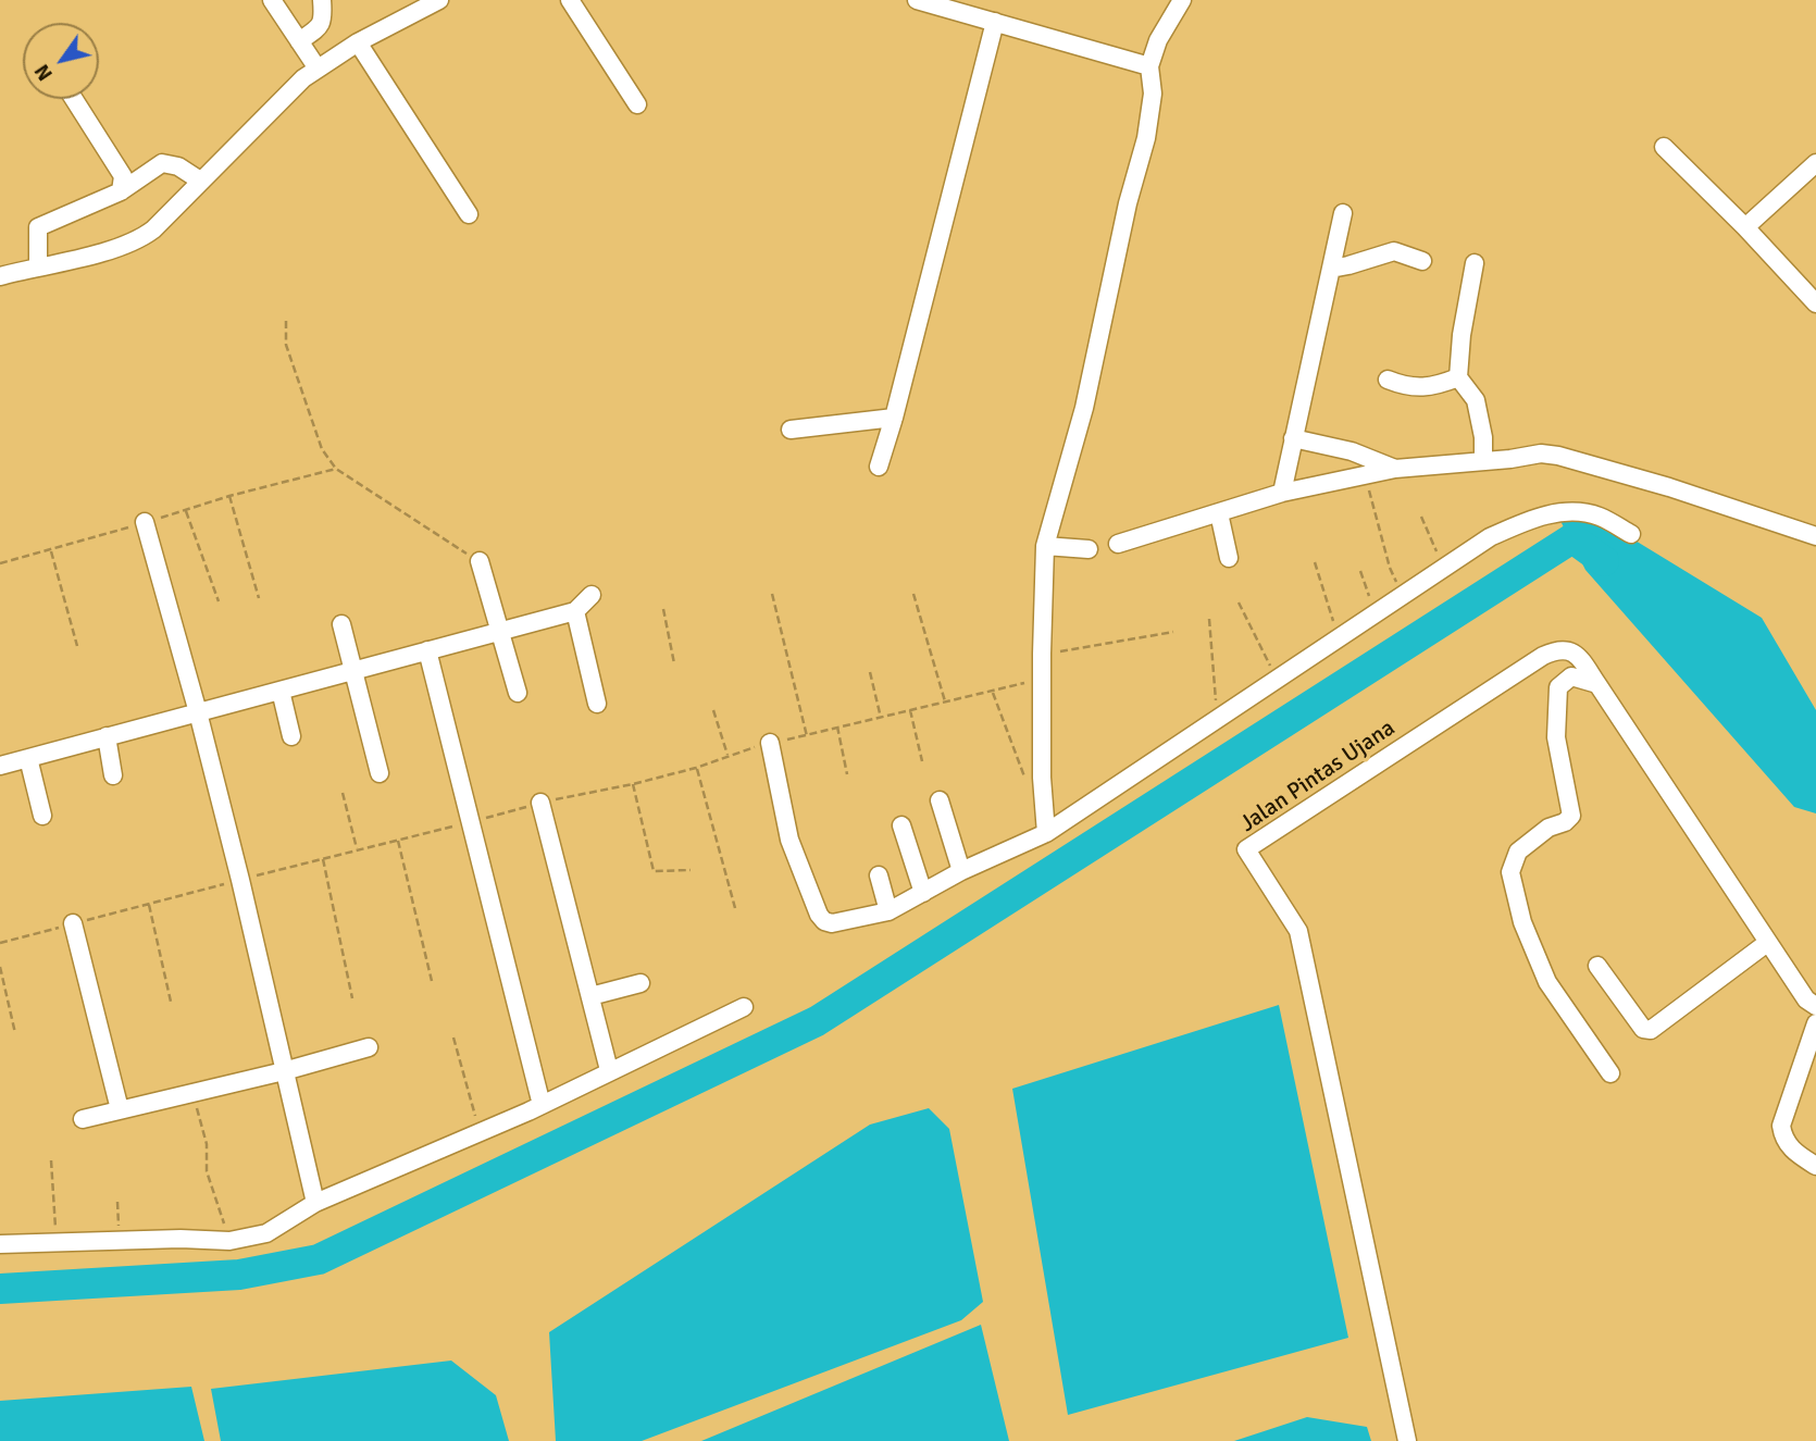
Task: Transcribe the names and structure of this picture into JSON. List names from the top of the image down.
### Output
{
  "streets": {
    "street": ["Jalan Pintas Ujana"]
  },
  "north": "bottom left"
}
